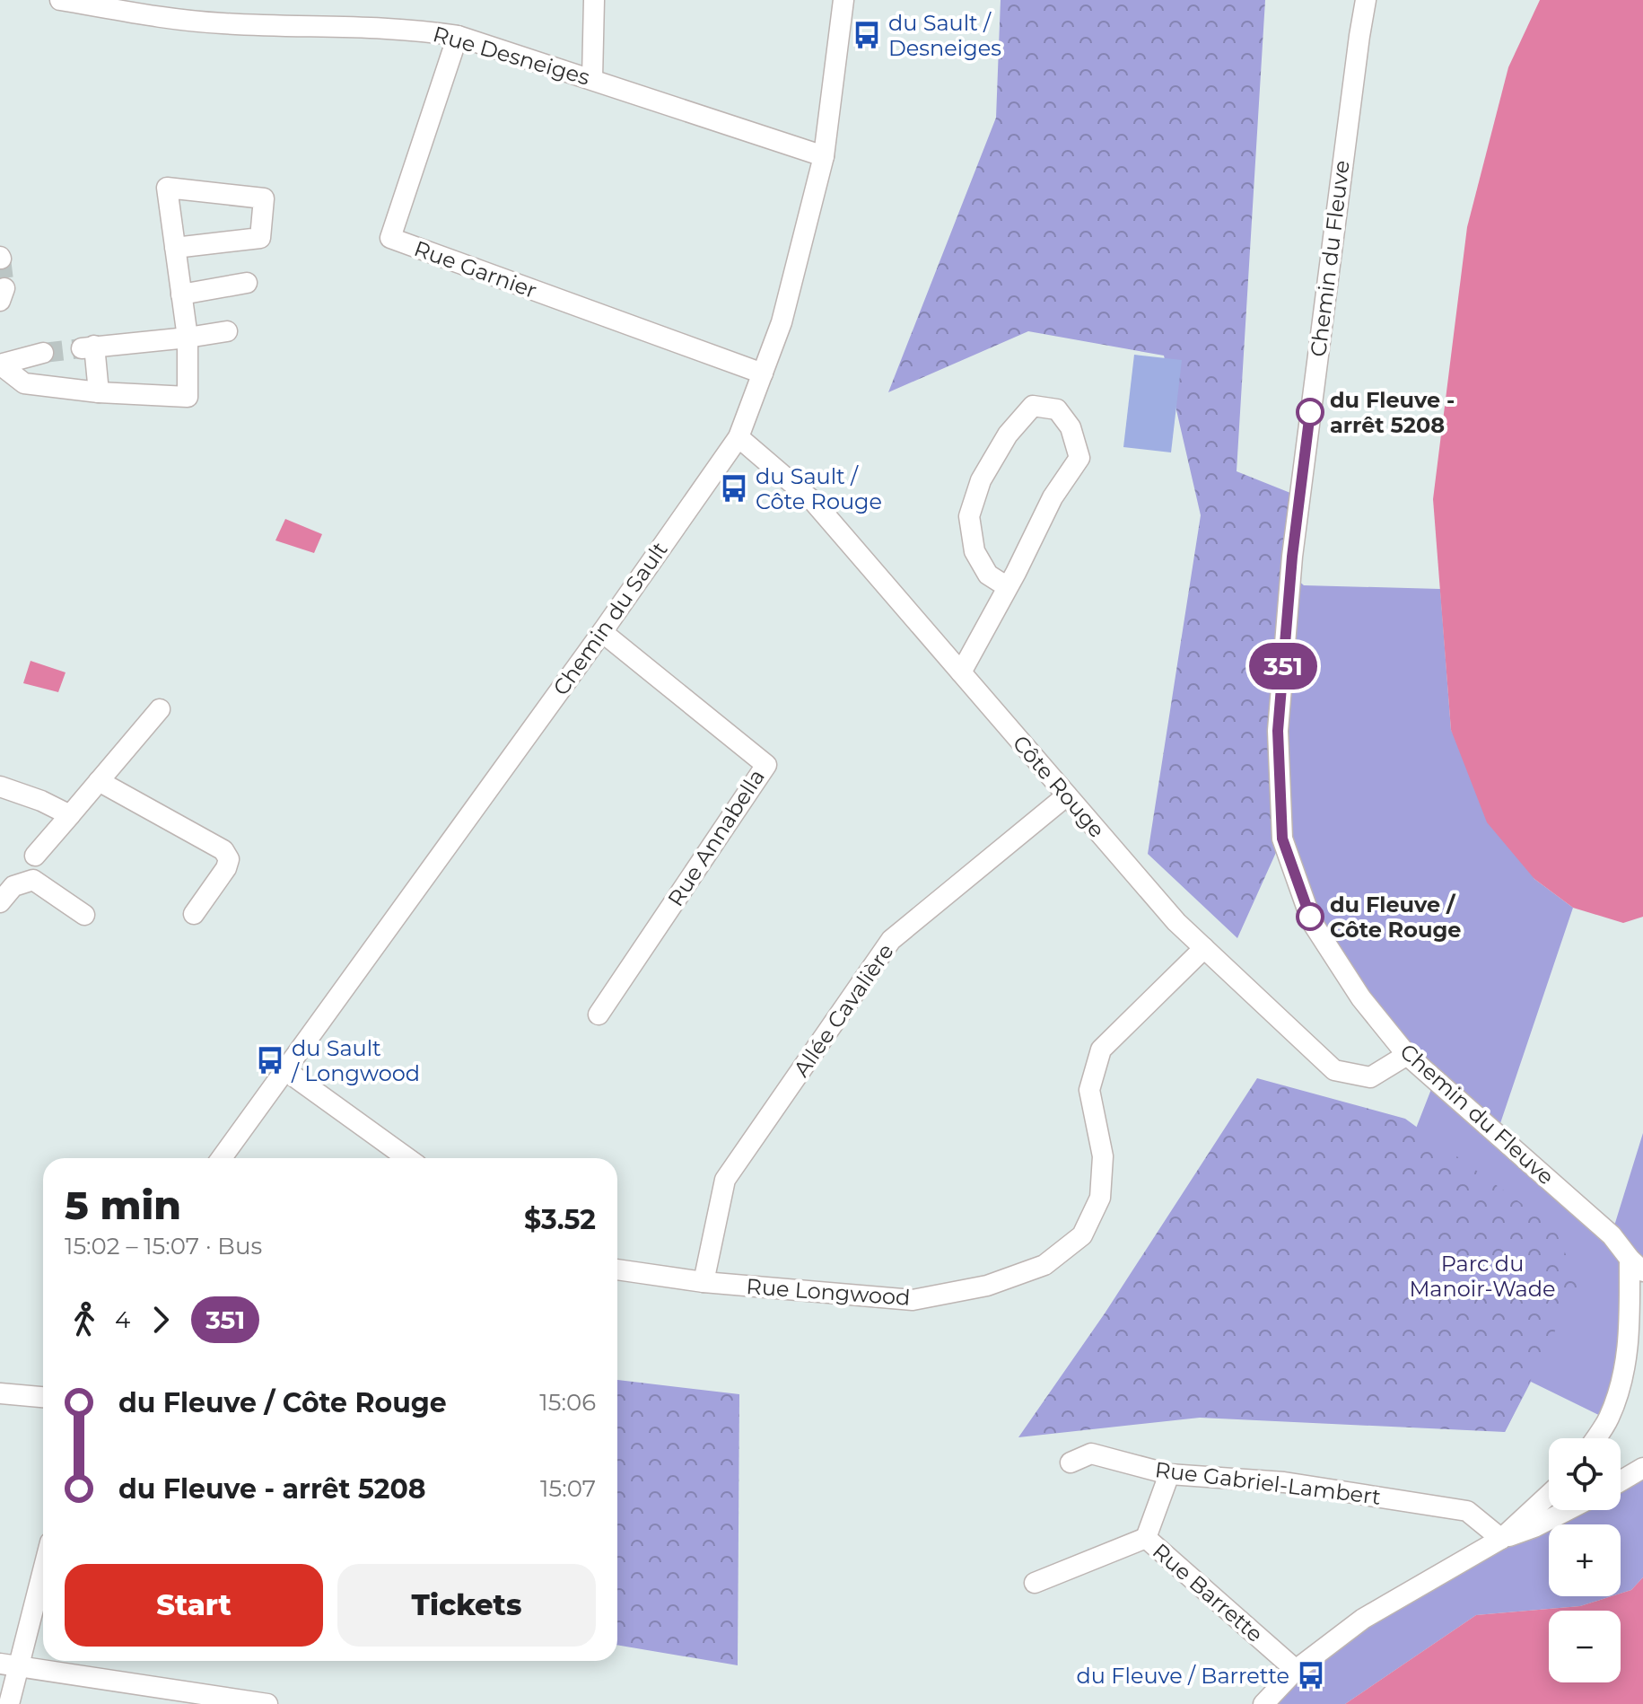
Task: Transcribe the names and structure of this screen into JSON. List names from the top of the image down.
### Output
{
  "streets": {
    "street": [
      "Rue Desneiges",
      "Chemin du Fleuve",
      "Rue Garnier",
      "Chemin du Sault",
      "Côte Rouge",
      "Rue Annabella",
      "Allée Cavalière",
      "Rue Longwood",
      "Rue Gabriel-Lambert",
      "Rue Barrette"
    ]
  },
  "crossings": [
    ["Rue Desneiges", "Rue Garnier"],
    ["Rue Desneiges", "Chemin du Sault"],
    ["Chemin du Fleuve", "Côte Rouge"],
    ["Rue Garnier", "Chemin du Sault"],
    ["Chemin du Sault", "Côte Rouge"],
    ["Chemin du Sault", "Rue Annabella"],
    ["Côte Rouge", "Allée Cavalière"],
    ["Côte Rouge", "Rue Longwood"],
    ["Allée Cavalière", "Rue Longwood"]
  ],
  "parks": ["Parc du Manoir-Wade"],
  "places": {
    "bus stop": [
      "du Sault / Desneiges",
      "du Sault / Côte Rouge",
      "du Sault / Longwood",
      "du Fleuve / Barrette"
    ],
    "other": ["du Fleuve - arrêt 5208", "du Fleuve / Côte Rouge"]
  },
  "lines": ["bus line 351"],
  "page": {
    "on_map": "351",
    "heading": ["5 min", "15:02 – 15:07 · Bus", "$3.52"],
    "legs": ["4", "351"],
    "list": [
      {
        "name": "du Fleuve / Côte Rouge",
        "value": "15:06"
      },
      {
        "name": "du Fleuve - arrêt 5208",
        "value": "15:07"
      }
    ],
    "map_buttons": ["+", "−"],
    "buttons": ["Start", "Tickets"]
  }
}
